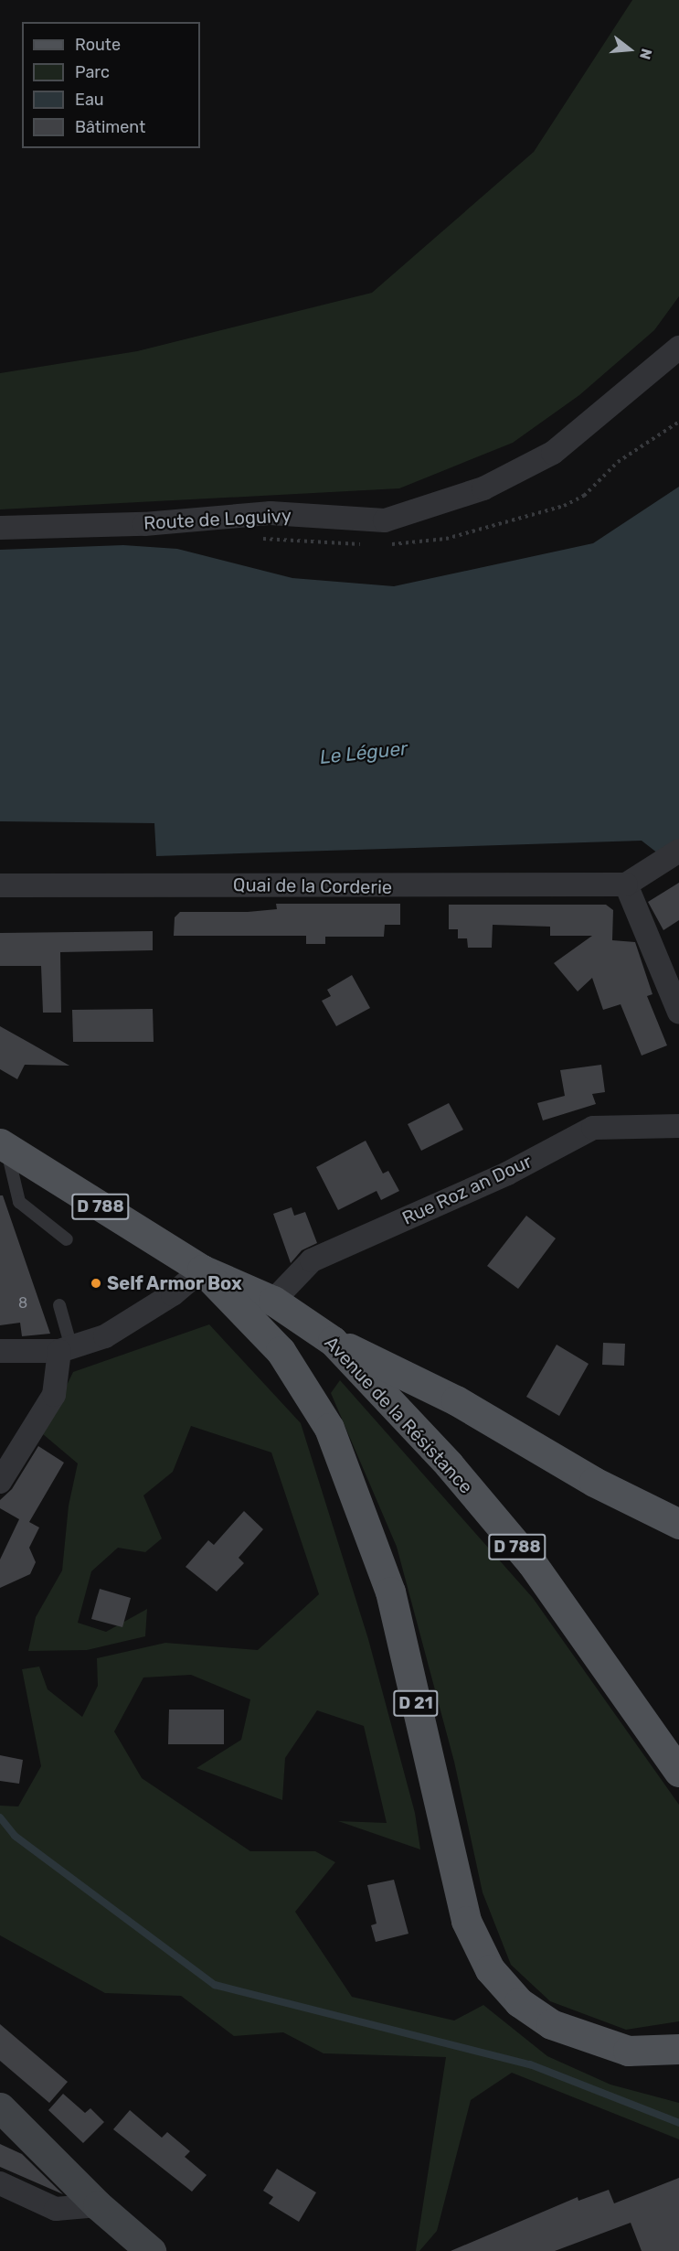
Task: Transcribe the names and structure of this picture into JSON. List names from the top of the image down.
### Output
{
  "streets": {
    "main road": ["D 788", "Avenue de la Résistance", "D 21"],
    "street": ["Route de Loguivy", "Quai de la Corderie", "Rue Roz an Dour"]
  },
  "crossings": [
    ["Rue Roz an Dour", "Avenue de la Résistance"],
    ["Avenue de la Résistance", "D 21"]
  ],
  "water": ["Le Léguer"],
  "places": ["Self Armor Box"],
  "house_numbers": ["8"],
  "legend": [
    "Route",
    "Parc",
    "Eau",
    "Bâtiment"
  ],
  "north": "right"
}
